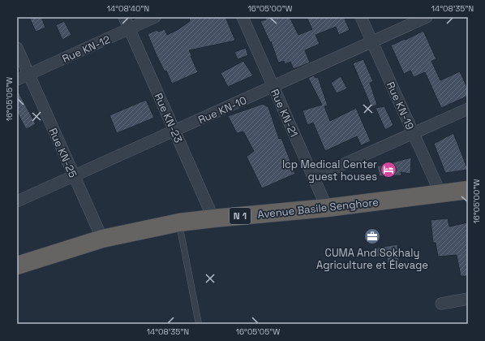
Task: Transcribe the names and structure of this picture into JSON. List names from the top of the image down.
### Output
{
  "streets": {
    "highway": ["Avenue Basile Senghore", "N 1"],
    "street": [
      "Rue KN-12",
      "Rue KN-19",
      "Rue KN-10",
      "Rue KN-21",
      "Rue KN-23",
      "Rue KN-25"
    ]
  },
  "crossings": [
    ["Rue KN-12", "Rue KN-23"],
    ["Rue KN-12", "Rue KN-25"],
    ["Rue KN-19", "Rue KN-10"],
    ["Rue KN-19", "Avenue Basile Senghore"],
    ["Rue KN-10", "Rue KN-21"],
    ["Rue KN-10", "Rue KN-23"],
    ["Rue KN-10", "Rue KN-25"],
    ["Rue KN-21", "Avenue Basile Senghore"],
    ["Rue KN-23", "Avenue Basile Senghore"],
    ["Rue KN-25", "Avenue Basile Senghore"]
  ],
  "places": {
    "hotel": ["Icp Medical Center guest houses"],
    "office": ["CUMA And Sokhaly Agriculture et Élevage"]
  },
  "coordinates": [
    "14°08'40\"N",
    "16°05'00\"W",
    "14°08'35\"N",
    "16°05'05\"W"
  ]
}
